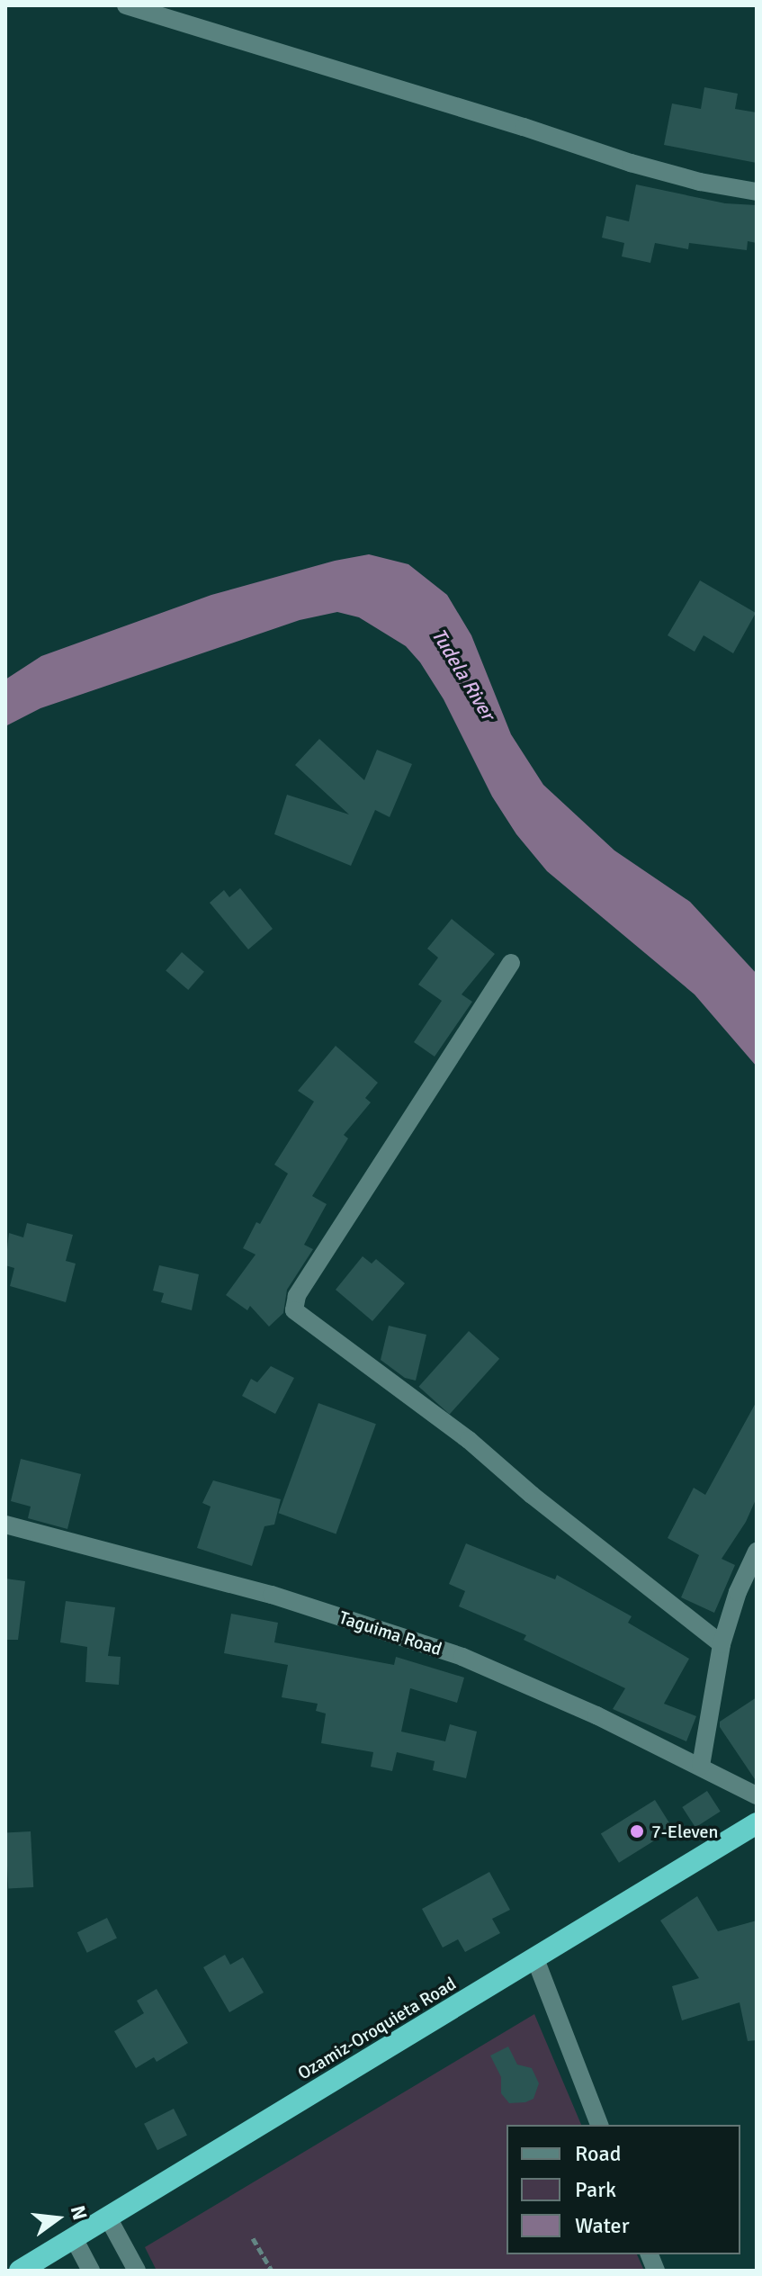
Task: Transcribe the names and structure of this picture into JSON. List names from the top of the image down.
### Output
{
  "streets": {
    "highway": ["Ozamiz-Oroquieta Road"],
    "street": ["Taguima Road"]
  },
  "water": ["Tudela River"],
  "places": ["7-Eleven"],
  "legend": ["Road", "Park", "Water"],
  "north": "right"
}
